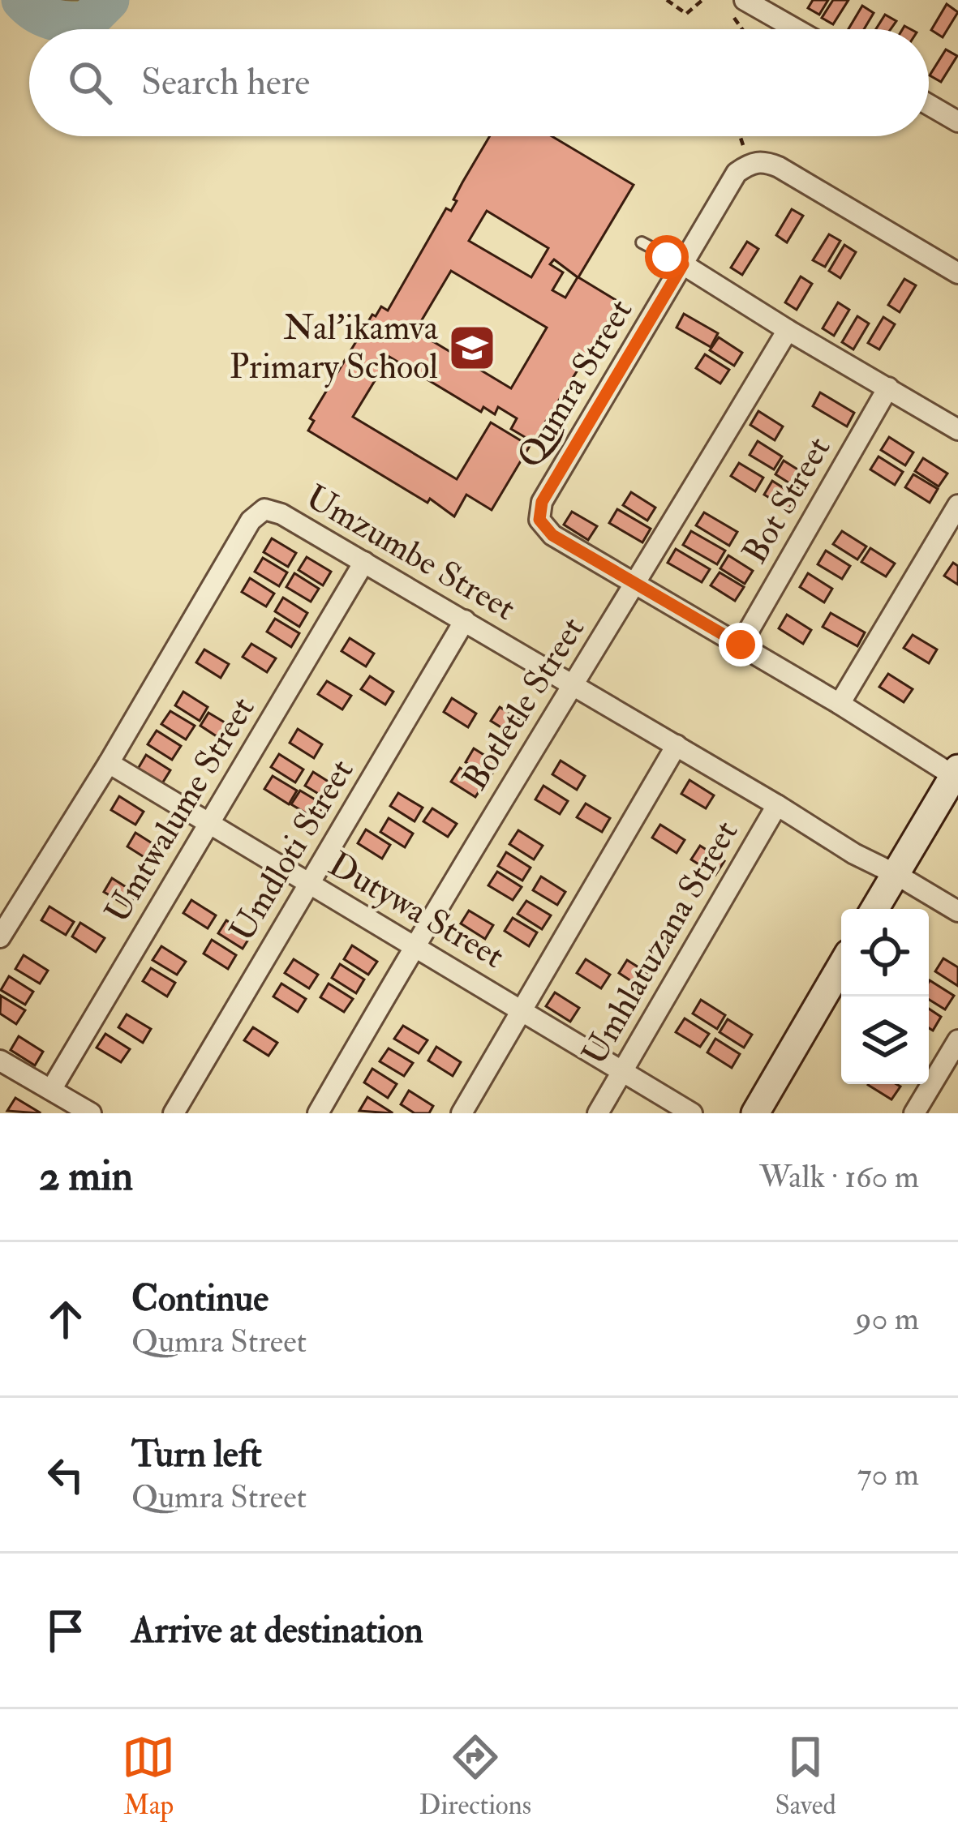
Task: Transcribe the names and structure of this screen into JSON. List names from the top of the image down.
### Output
{
  "streets": {
    "street": [
      "Qumra Street",
      "Bot Street",
      "Umzumbe Street",
      "Botletle Street",
      "Umtwalume Street",
      "Umdloti Street",
      "Dutywa Street",
      "Umhlatuzana Street"
    ]
  },
  "crossings": [
    ["Qumra Street", "Bot Street"],
    ["Qumra Street", "Botletle Street"],
    ["Umzumbe Street", "Botletle Street"],
    ["Umzumbe Street", "Umtwalume Street"],
    ["Umzumbe Street", "Umdloti Street"],
    ["Umzumbe Street", "Dutywa Street"],
    ["Umzumbe Street", "Umhlatuzana Street"],
    ["Botletle Street", "Dutywa Street"],
    ["Umtwalume Street", "Dutywa Street"],
    ["Umdloti Street", "Dutywa Street"],
    ["Dutywa Street", "Umhlatuzana Street"]
  ],
  "places": {
    "school or university": ["Nal'ikamva Primary School"]
  },
  "page": {
    "search": "Search here",
    "heading": ["2 min", "Walk · 160 m"],
    "list": [
      ["Continue", "Qumra Street", "90 m"],
      ["Turn left", "Qumra Street", "70 m"],
      "Arrive at destination"
    ],
    "nav": ["Map", "Directions", "Saved"]
  }
}
